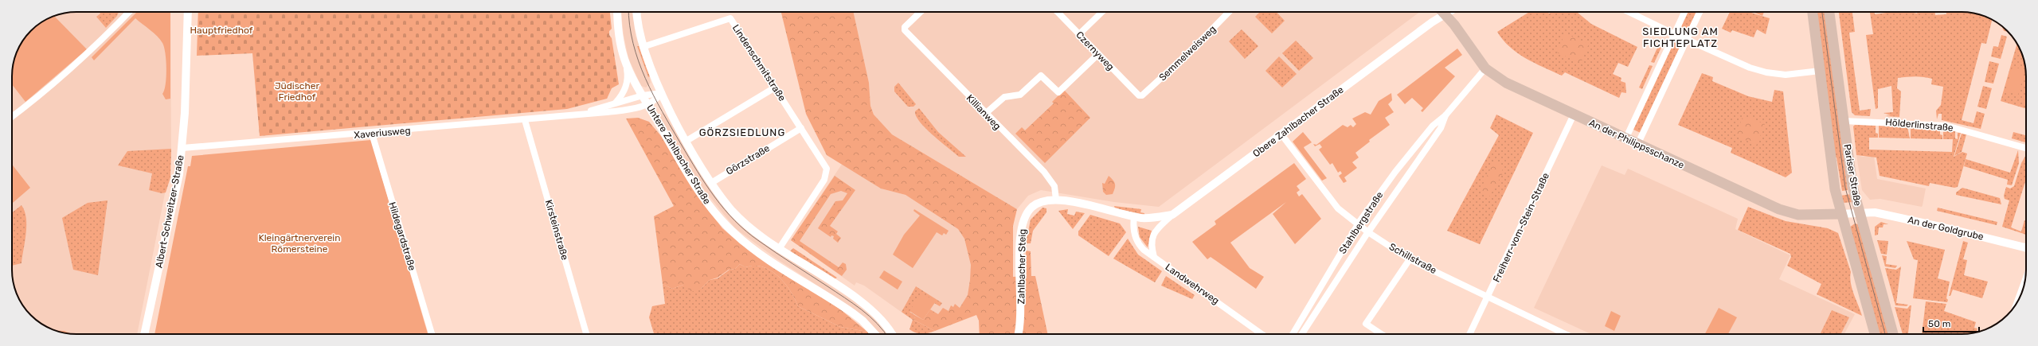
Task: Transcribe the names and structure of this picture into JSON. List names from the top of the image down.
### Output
{
  "streets": {
    "main road": ["An der Philippsschanze", "Pariser Straße"],
    "street": [
      "Czernyweg",
      "Semmelweisweg",
      "Lindenschmitstraße",
      "Killianweg",
      "Obere Zahlbacher Straße",
      "Hölderlinstraße",
      "Xaveriusweg",
      "Untere Zahlbacher Straße",
      "Görzstraße",
      "Albert-Schweitzer-Straße",
      "Stahlbergstraße",
      "Freiherr-vom-Stein-Straße",
      "An der Goldgrube",
      "Kirsteinstraße",
      "Hildegardstraße",
      "Schillstraße",
      "Zahlbacher Steig",
      "Landwehrweg"
    ]
  },
  "crossings": [
    ["Czernyweg", "Semmelweisweg"],
    ["Lindenschmitstraße", "Untere Zahlbacher Straße"],
    ["Lindenschmitstraße", "Görzstraße"],
    ["Killianweg", "Zahlbacher Steig"],
    ["Obere Zahlbacher Straße", "Schillstraße"],
    ["Obere Zahlbacher Straße", "Zahlbacher Steig"],
    ["Obere Zahlbacher Straße", "Landwehrweg"],
    ["Hölderlinstraße", "Pariser Straße"],
    ["Xaveriusweg", "Untere Zahlbacher Straße"],
    ["Xaveriusweg", "Albert-Schweitzer-Straße"],
    ["Xaveriusweg", "Kirsteinstraße"],
    ["Xaveriusweg", "Hildegardstraße"],
    ["An der Philippsschanze", "Pariser Straße"],
    ["An der Philippsschanze", "Stahlbergstraße"],
    ["An der Philippsschanze", "Freiherr-vom-Stein-Straße"],
    ["An der Philippsschanze", "An der Goldgrube"],
    ["Untere Zahlbacher Straße", "Görzstraße"],
    ["Pariser Straße", "An der Goldgrube"],
    ["Stahlbergstraße", "Schillstraße"],
    ["Freiherr-vom-Stein-Straße", "Schillstraße"],
    ["Zahlbacher Steig", "Landwehrweg"]
  ],
  "districts": ["SIEDLUNG AM FICHTEPLATZ", "GÖRZSIEDLUNG"],
  "parks": ["Hauptfriedhof", "Jüdischer Friedhof", "Kleingärtnerverein Römersteine"],
  "scale_bar": "50 m"
}
